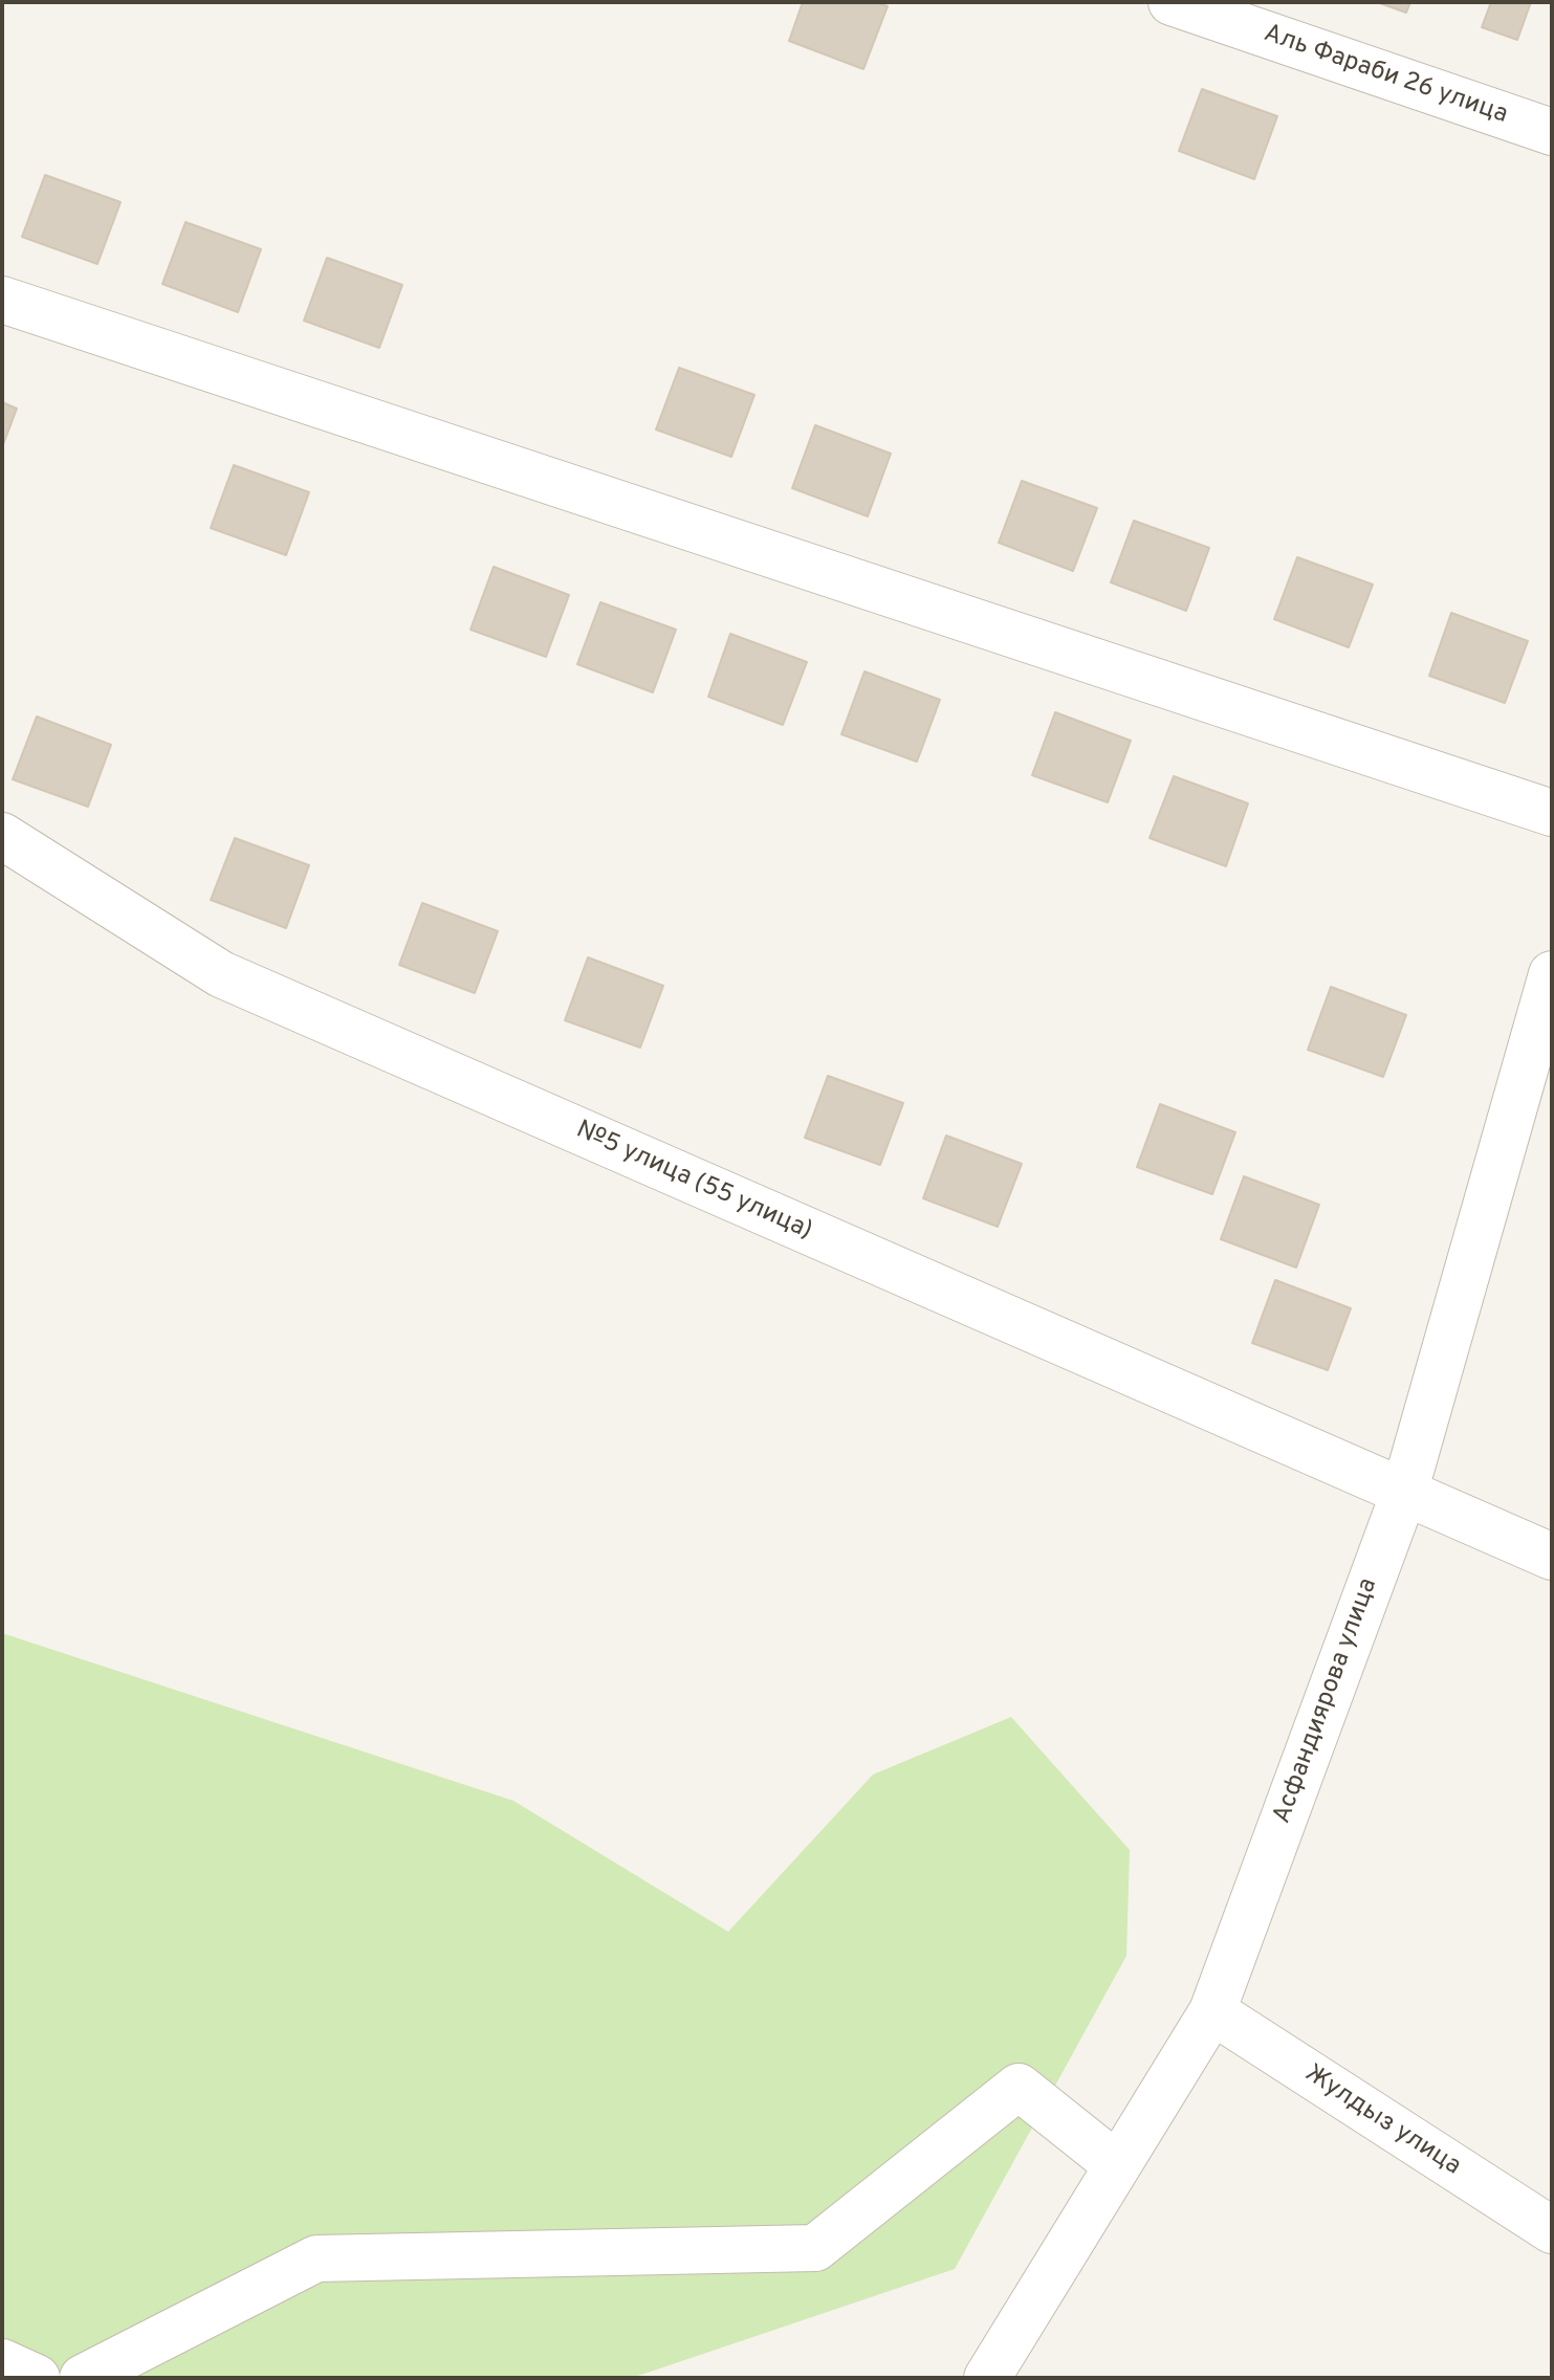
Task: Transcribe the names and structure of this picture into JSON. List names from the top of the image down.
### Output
{
  "streets": {
    "street": [
      "Аль Фараби 26 улица",
      "№5 улица (55 улица)",
      "Асфандиярова улица",
      "Жулдыз улица"
    ]
  },
  "crossings": [
    ["№5 улица (55 улица)", "Асфандиярова улица"],
    ["Асфандиярова улица", "Жулдыз улица"]
  ]
}
